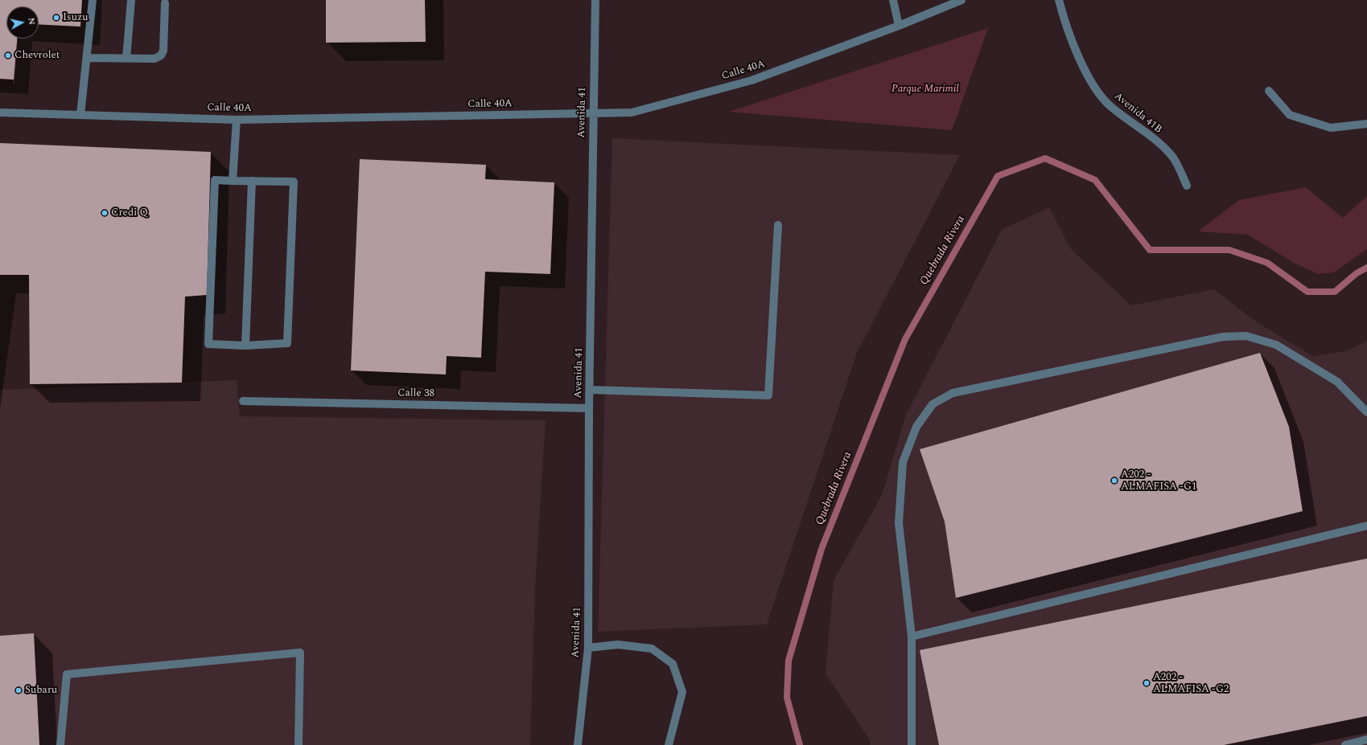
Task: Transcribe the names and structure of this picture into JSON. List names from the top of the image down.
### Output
{
  "streets": {
    "street": [
      "Calle 40A",
      "Avenida 41",
      "Avenida 41B",
      "Calle 38"
    ]
  },
  "crossings": [
    ["Calle 40A", "Avenida 41"],
    ["Avenida 41", "Calle 38"]
  ],
  "water": ["Quebrada Rivera"],
  "parks": ["Parque Marimil"],
  "places": [
    "Isuzu",
    "Chevrolet",
    "Credi Q",
    "A202 - ALMAFISA -G1",
    "A202 - ALMAFISA -G2",
    "Subaru"
  ],
  "north": "right"
}
